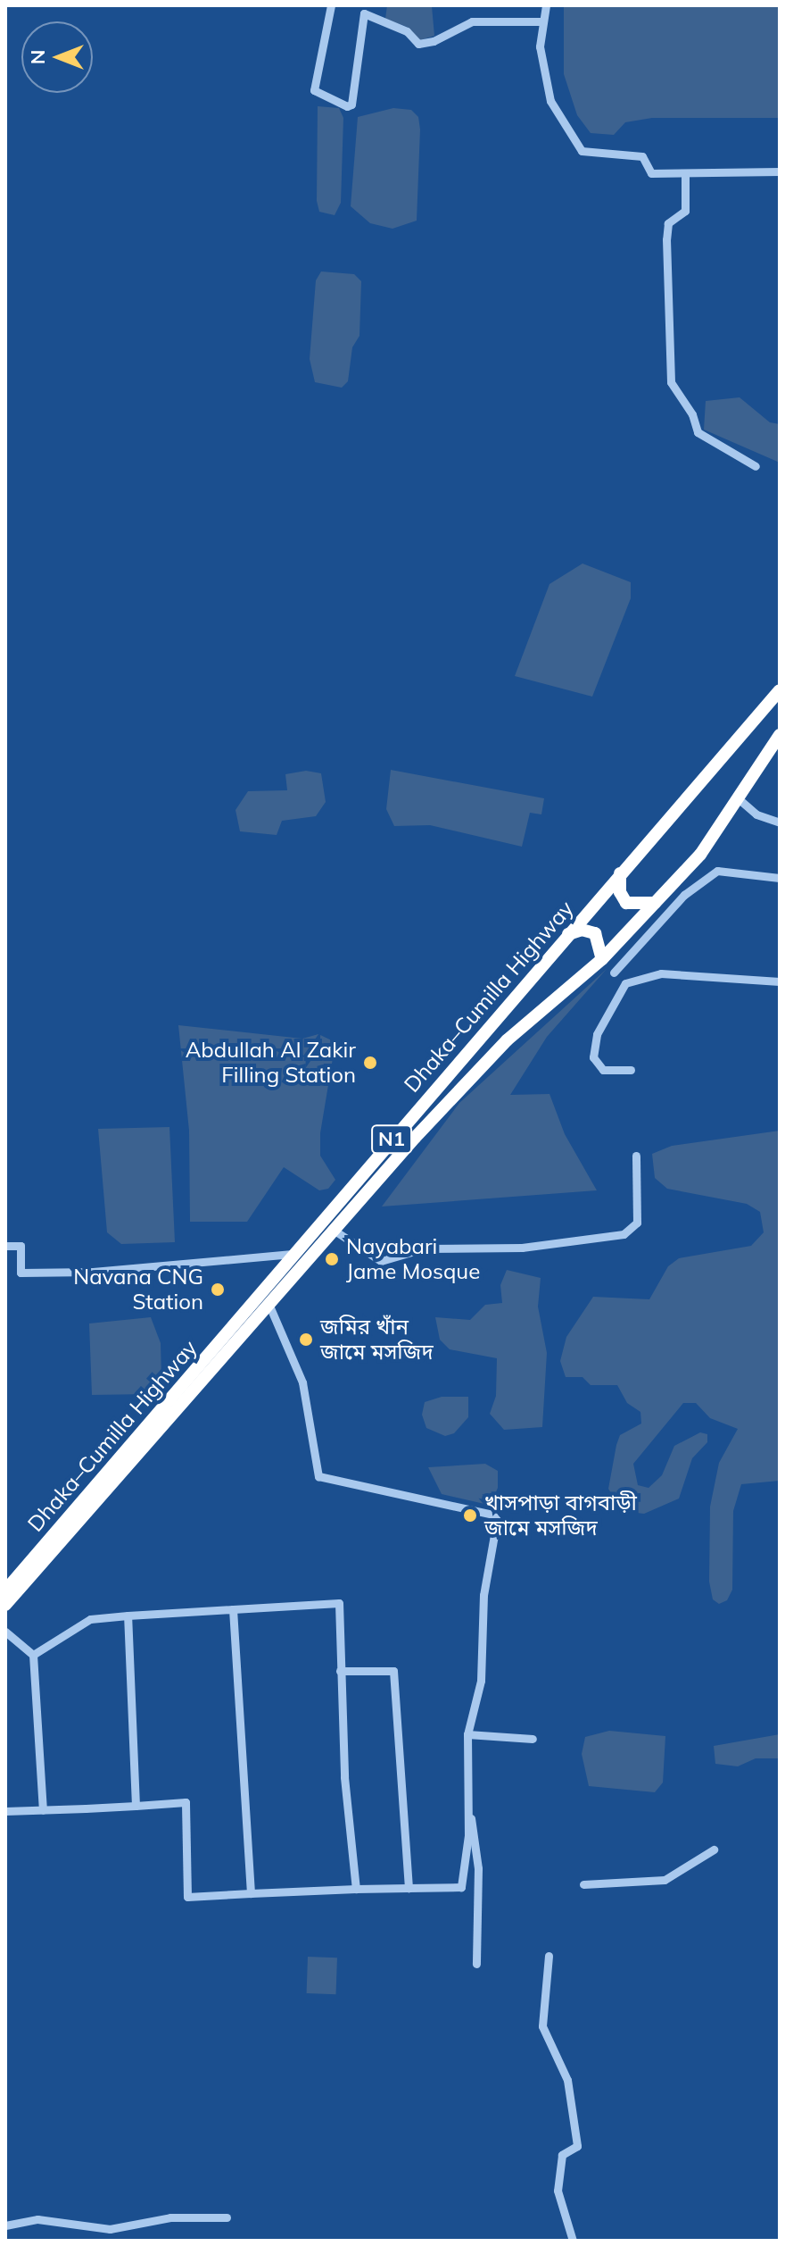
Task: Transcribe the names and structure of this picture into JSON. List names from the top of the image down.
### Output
{
  "streets": {
    "highway": ["Dhaka–Cumilla Highway", "N1"]
  },
  "places": [
    "Abdullah Al Zakir Filling Station",
    "Nayabari Jame Mosque",
    "Navana CNG Station",
    "জমির খাঁন জামে মসজিদ",
    "খাসপাড়া বাগবাড়ী জামে মসজিদ"
  ],
  "north": "left"
}
